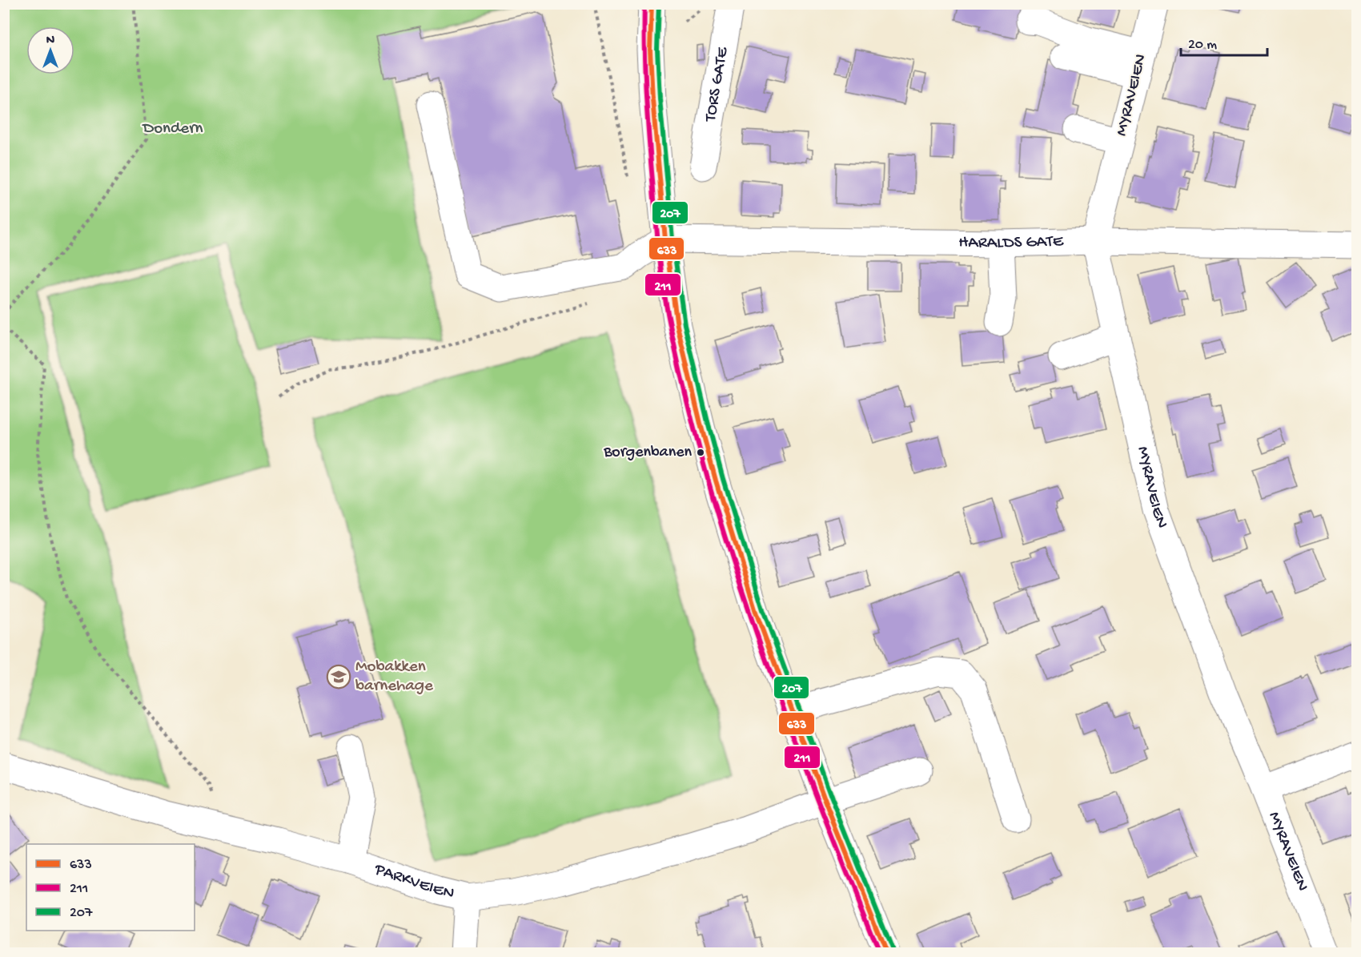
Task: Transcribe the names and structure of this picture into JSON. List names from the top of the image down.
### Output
{
  "streets": {
    "street": [
      "TORS GATE",
      "MYRAVEIEN",
      "HARALDS GATE",
      "PARKVEIEN"
    ]
  },
  "crossings": [
    ["MYRAVEIEN", "HARALDS GATE"]
  ],
  "parks": ["Dondern"],
  "places": {
    "other": ["Borgenbanen"],
    "school or university": ["Mobakken barnehage"]
  },
  "lines": ["transit line 633", "transit line 211", "transit line 207"],
  "legend": ["633", "211", "207"],
  "scale_bar": "20 m",
  "north": "top"
}
